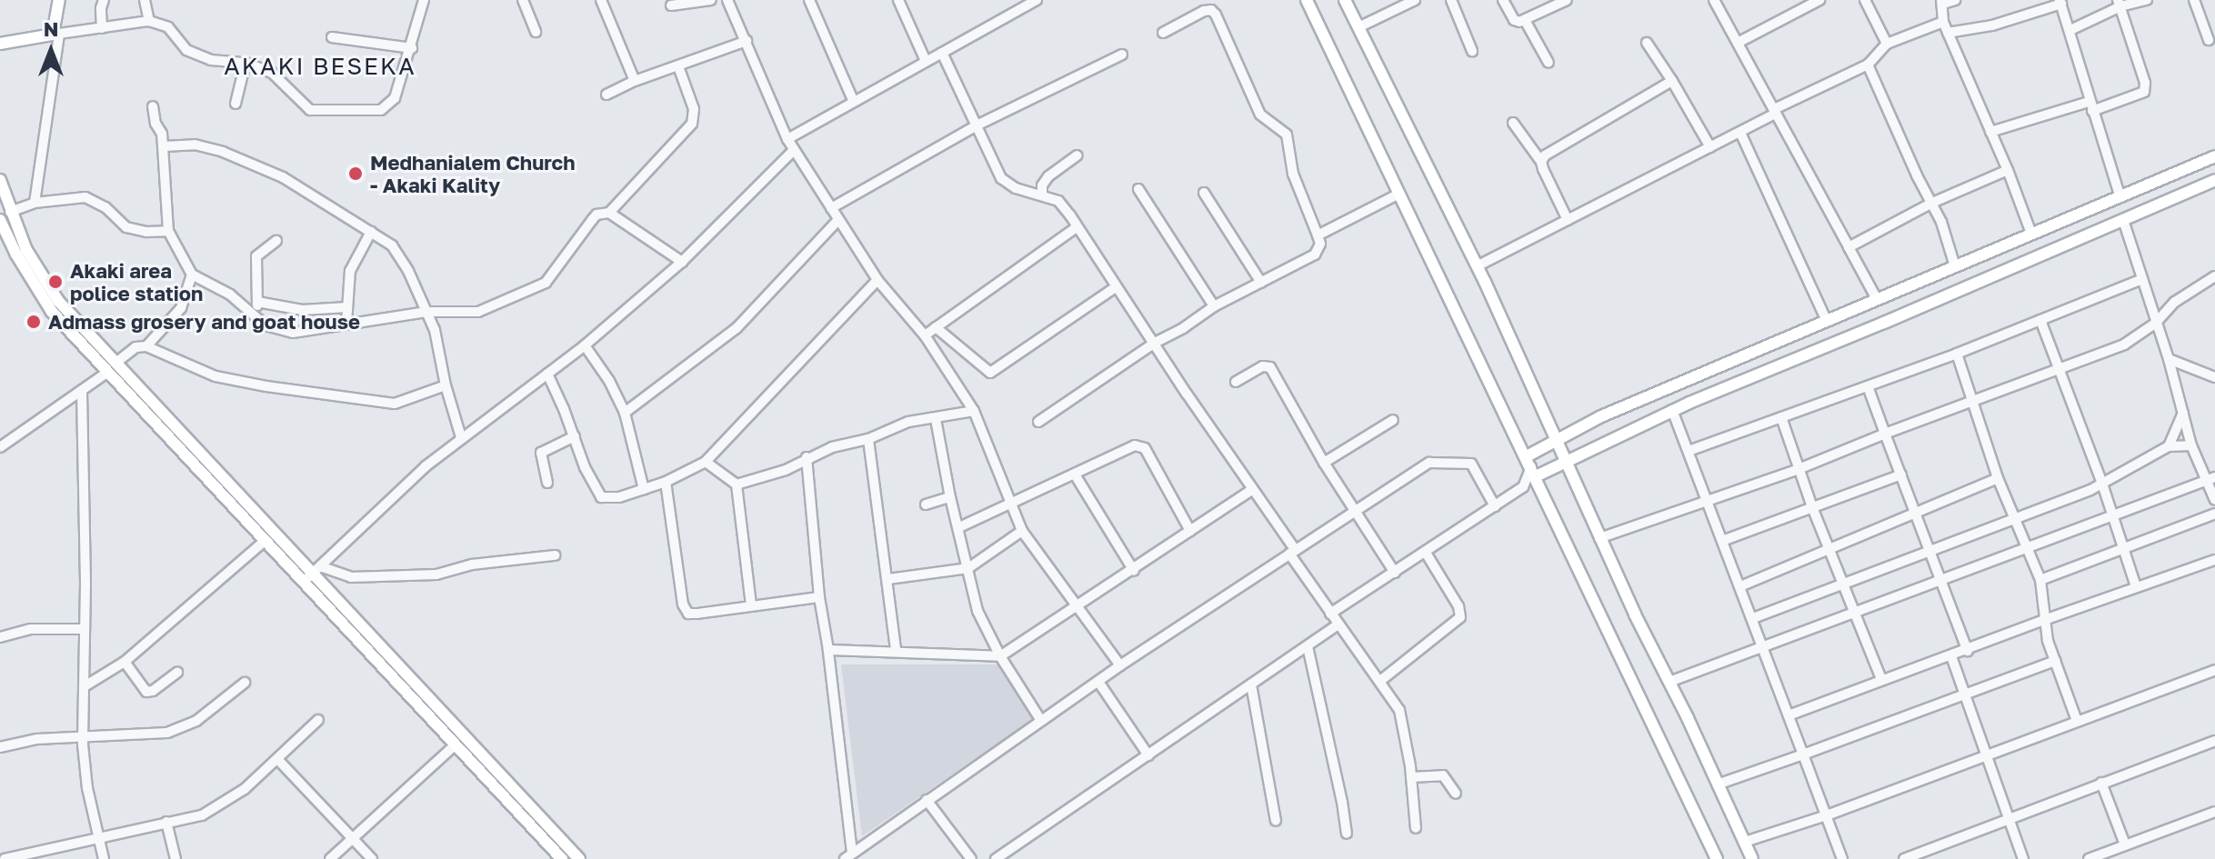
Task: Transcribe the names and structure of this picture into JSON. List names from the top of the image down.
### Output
{
  "districts": ["AKAKI BESEKA"],
  "places": ["Medhanialem Church - Akaki Kality", "Akaki area police station", "Admass grosery and goat house"],
  "north": "top"
}
